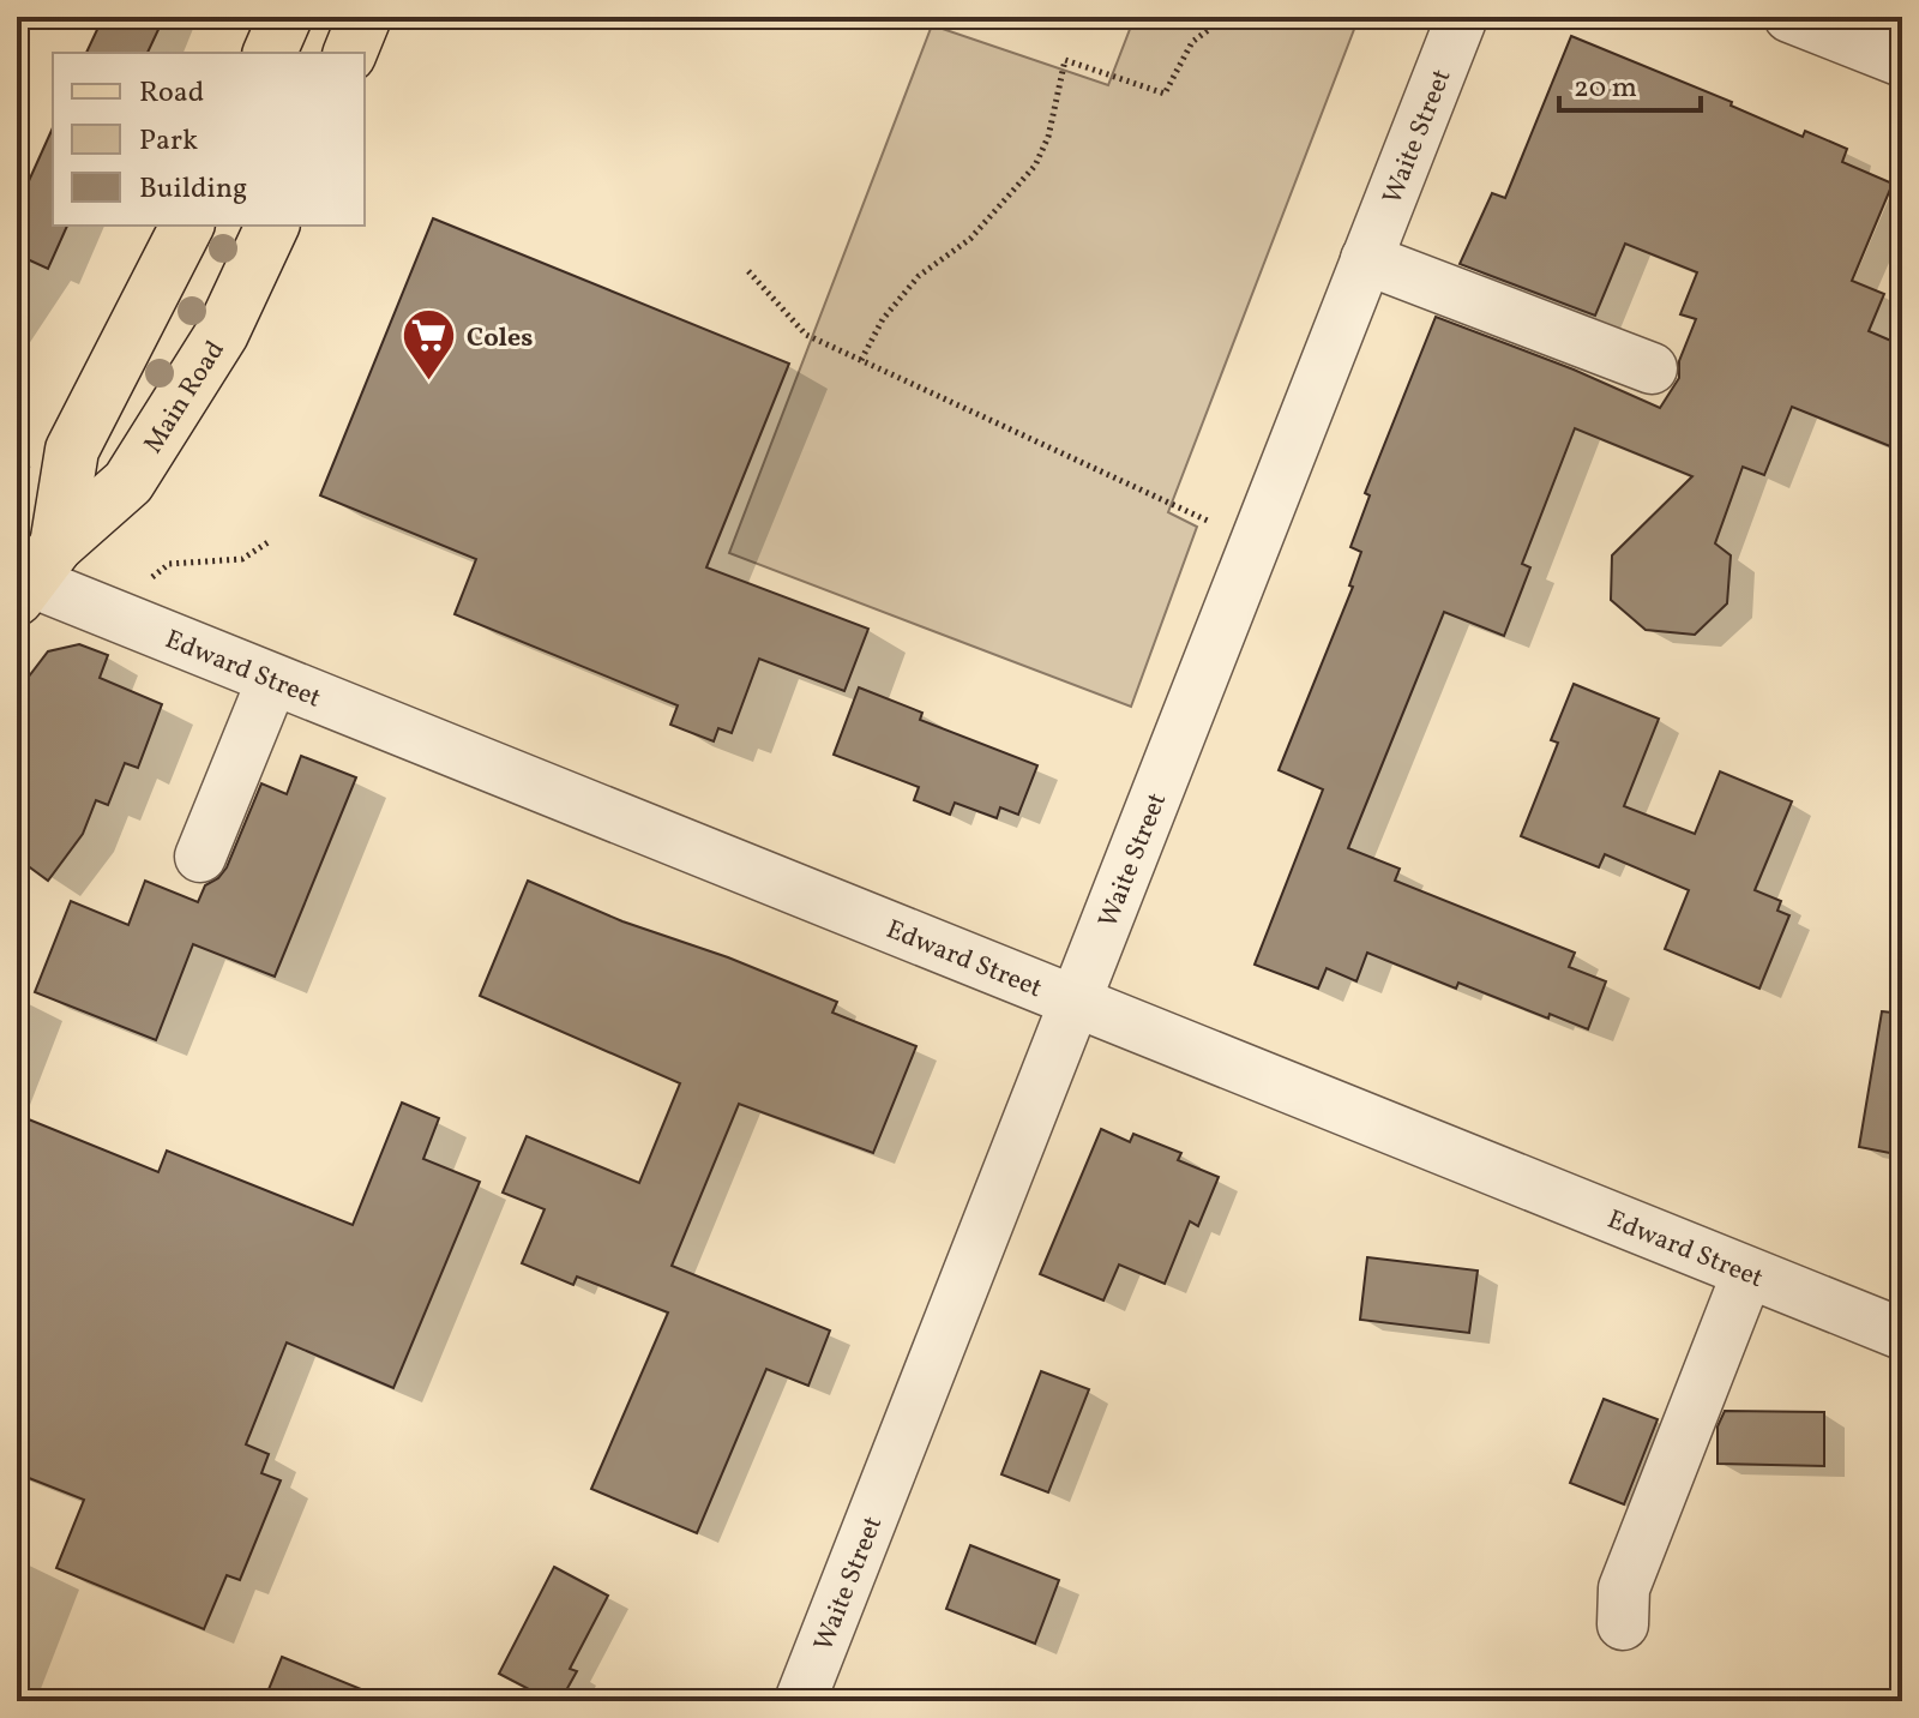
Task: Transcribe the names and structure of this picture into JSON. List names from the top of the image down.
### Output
{
  "streets": {
    "main road": ["Main Road"],
    "street": ["Waite Street", "Edward Street"]
  },
  "crossings": [
    ["Waite Street", "Edward Street"],
    ["Main Road", "Edward Street"]
  ],
  "places": {
    "supermarket": ["Coles"]
  },
  "legend": ["Road", "Park", "Building"],
  "scale_bar": "20 m"
}
